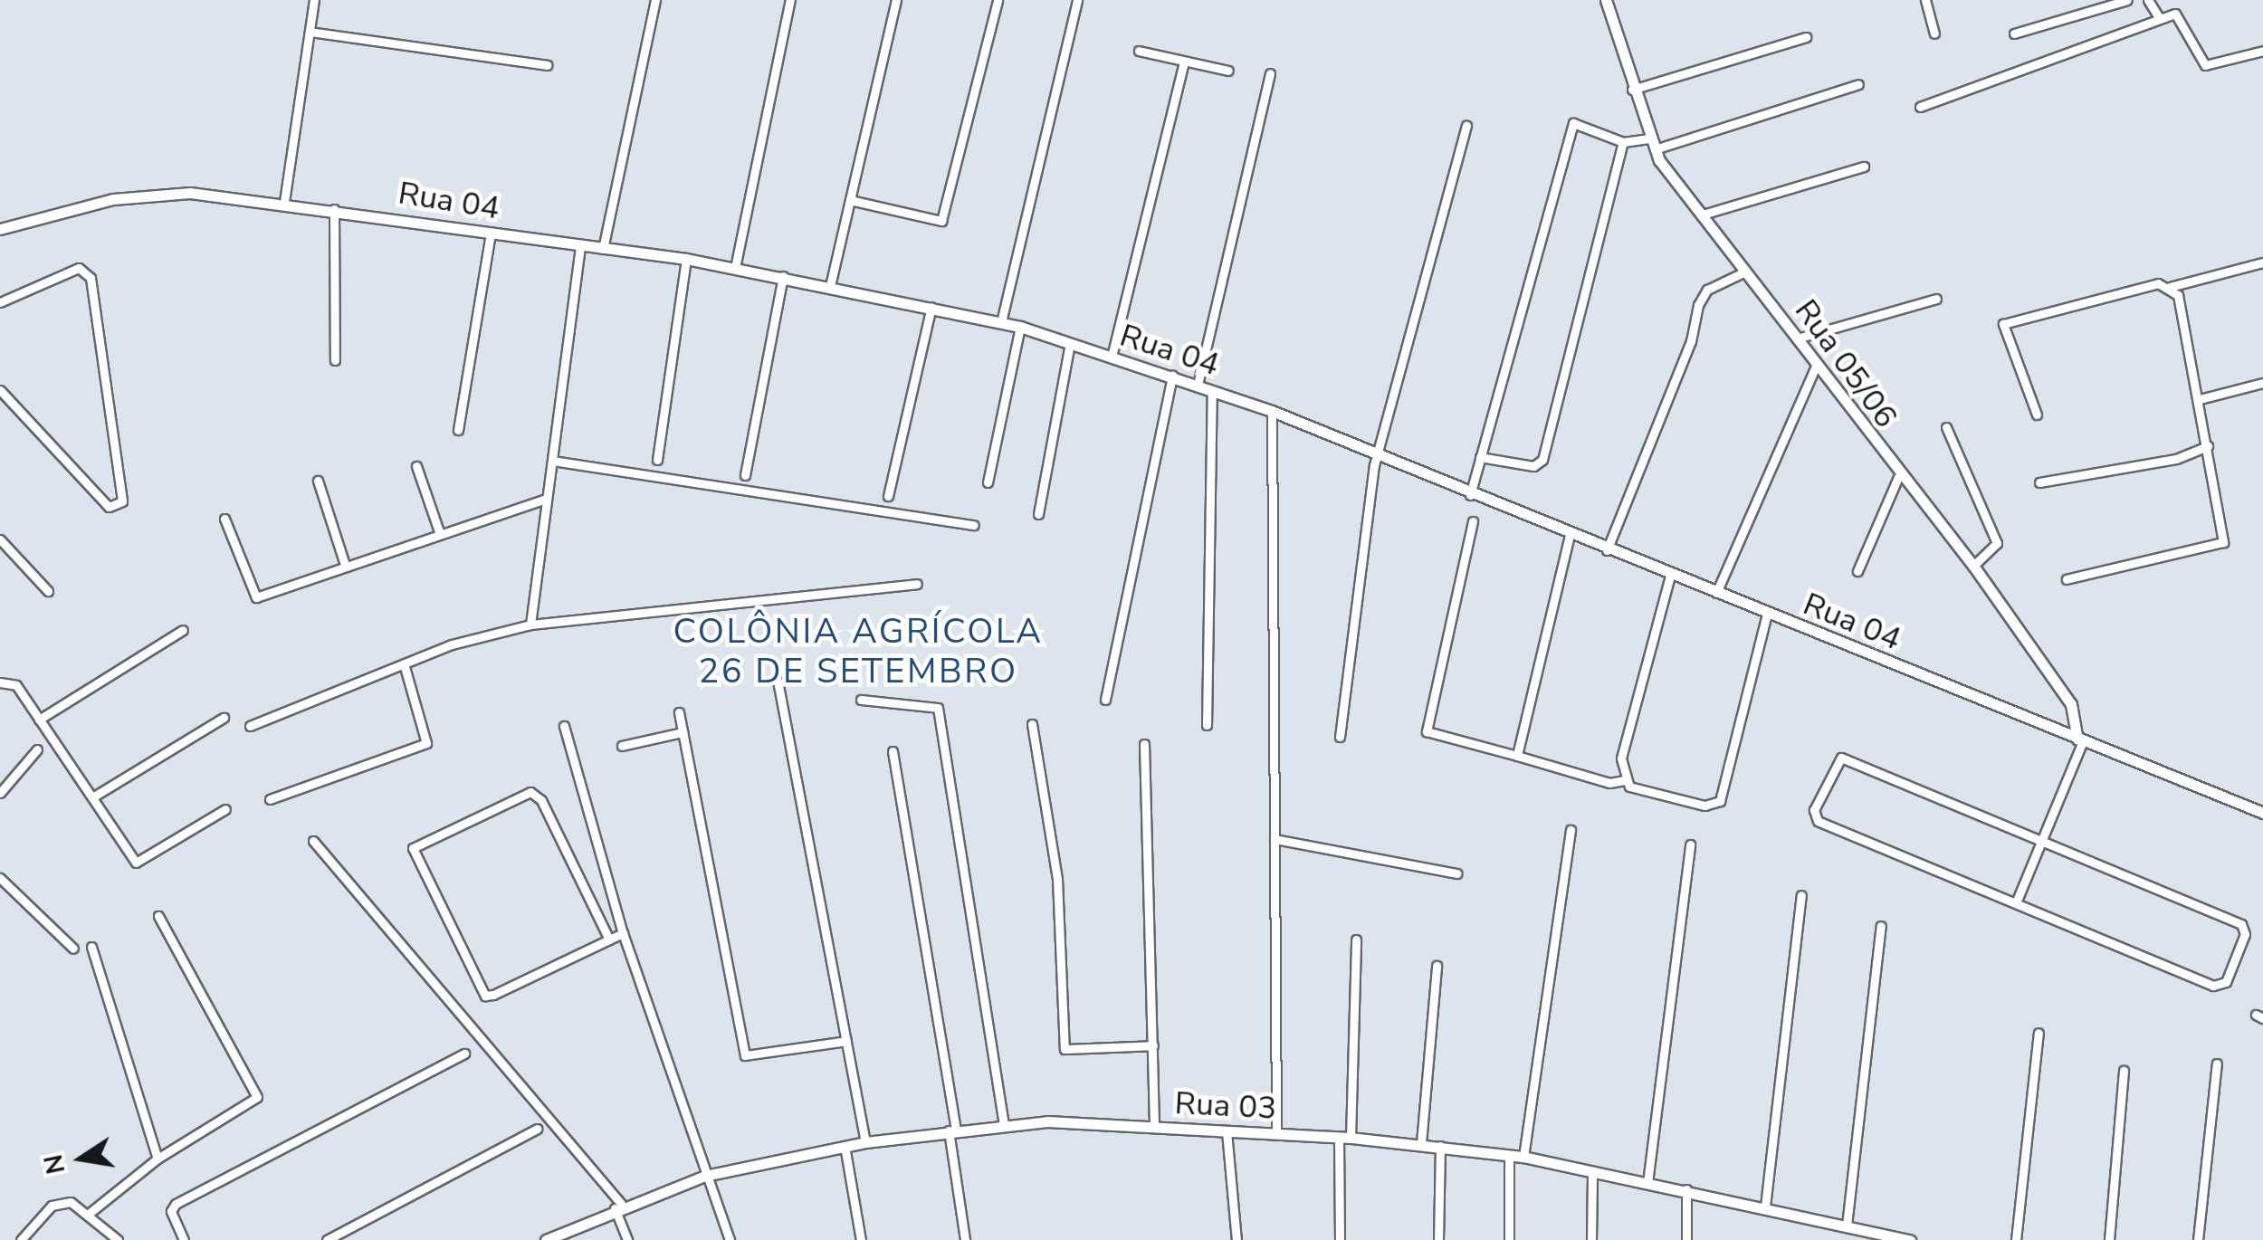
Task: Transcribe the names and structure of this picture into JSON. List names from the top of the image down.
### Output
{
  "streets": {
    "street": ["Rua 04", "Rua 05/06", "Rua 03"]
  },
  "crossings": [
    ["Rua 04", "Rua 05/06"]
  ],
  "districts": ["COLÔNIA AGRÍCOLA 26 DE SETEMBRO"],
  "north": "left"
}
